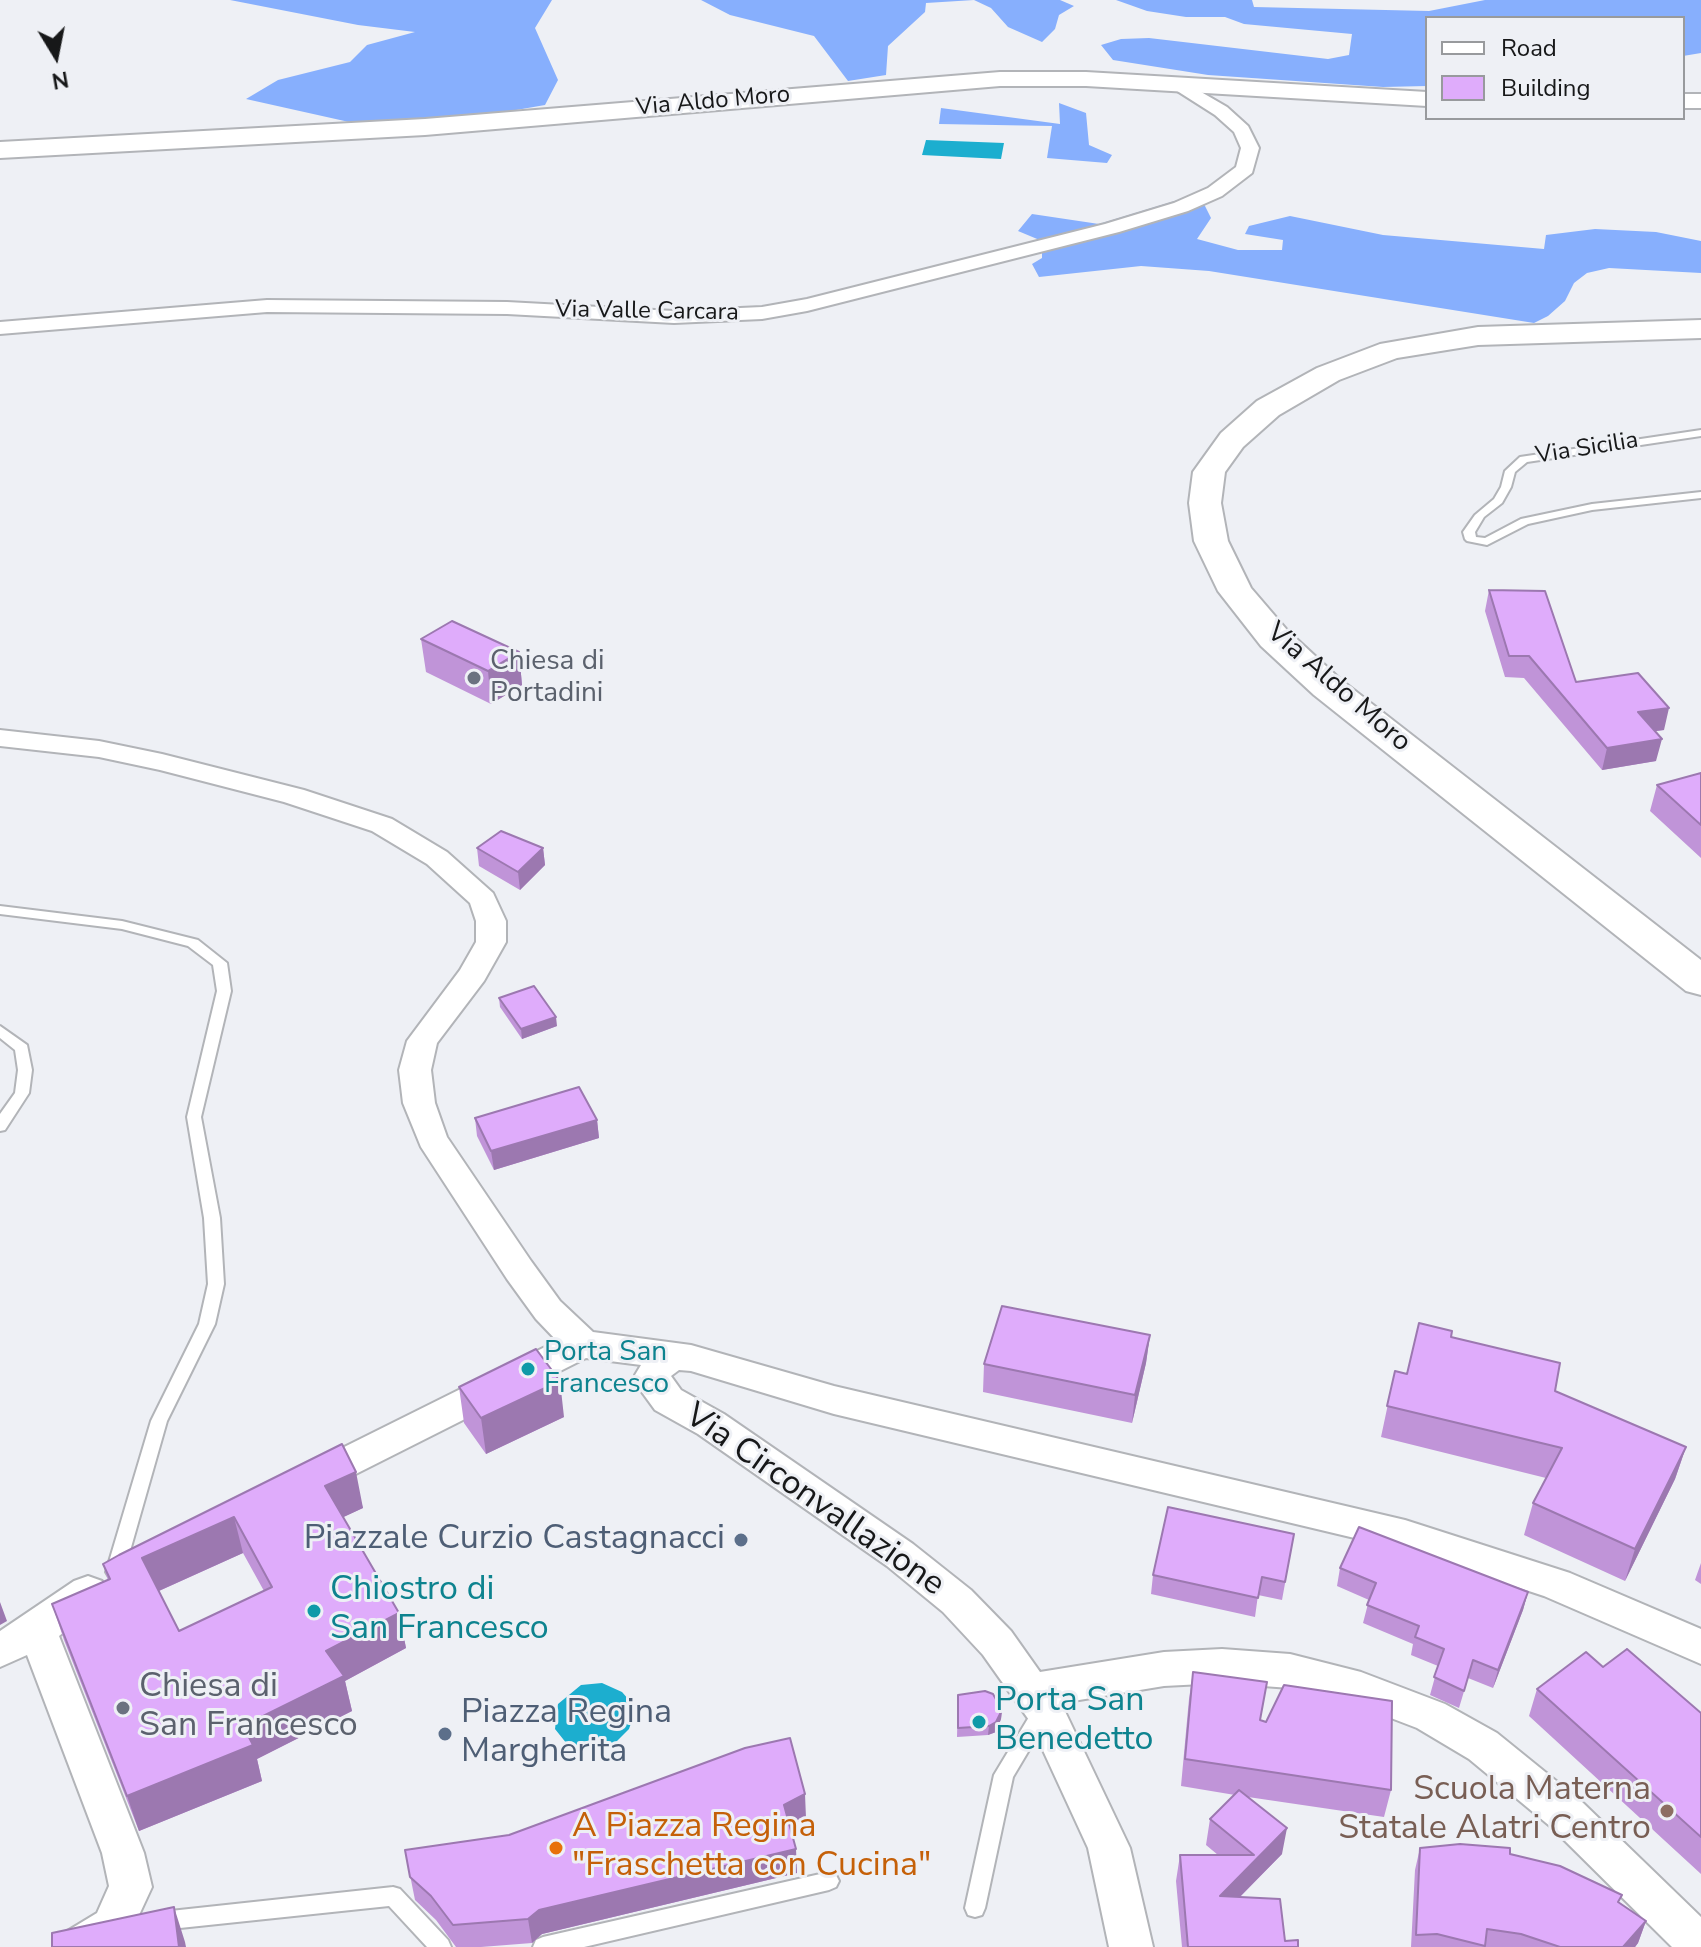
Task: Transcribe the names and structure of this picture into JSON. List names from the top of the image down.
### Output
{
  "streets": {
    "main road": ["Via Aldo Moro"],
    "street": ["Via Valle Carcara", "Via Circonvallazione"],
    "lane": ["Via Sicilia"]
  },
  "crossings": [
    ["Via Aldo Moro", "Via Valle Carcara"]
  ],
  "places": [
    "Chiesa di Portadini",
    "Porta San Francesco",
    "Piazzale Curzio Castagnacci",
    "Chiostro di San Francesco",
    "Chiesa di San Francesco",
    "Porta San Benedetto",
    "Piazza Regina Margherita",
    "Scuola Materna Statale Alatri Centro",
    "A Piazza Regina \"Fraschetta con Cucina\""
  ],
  "legend": ["Road", "Building"],
  "north": "bottom"
}
